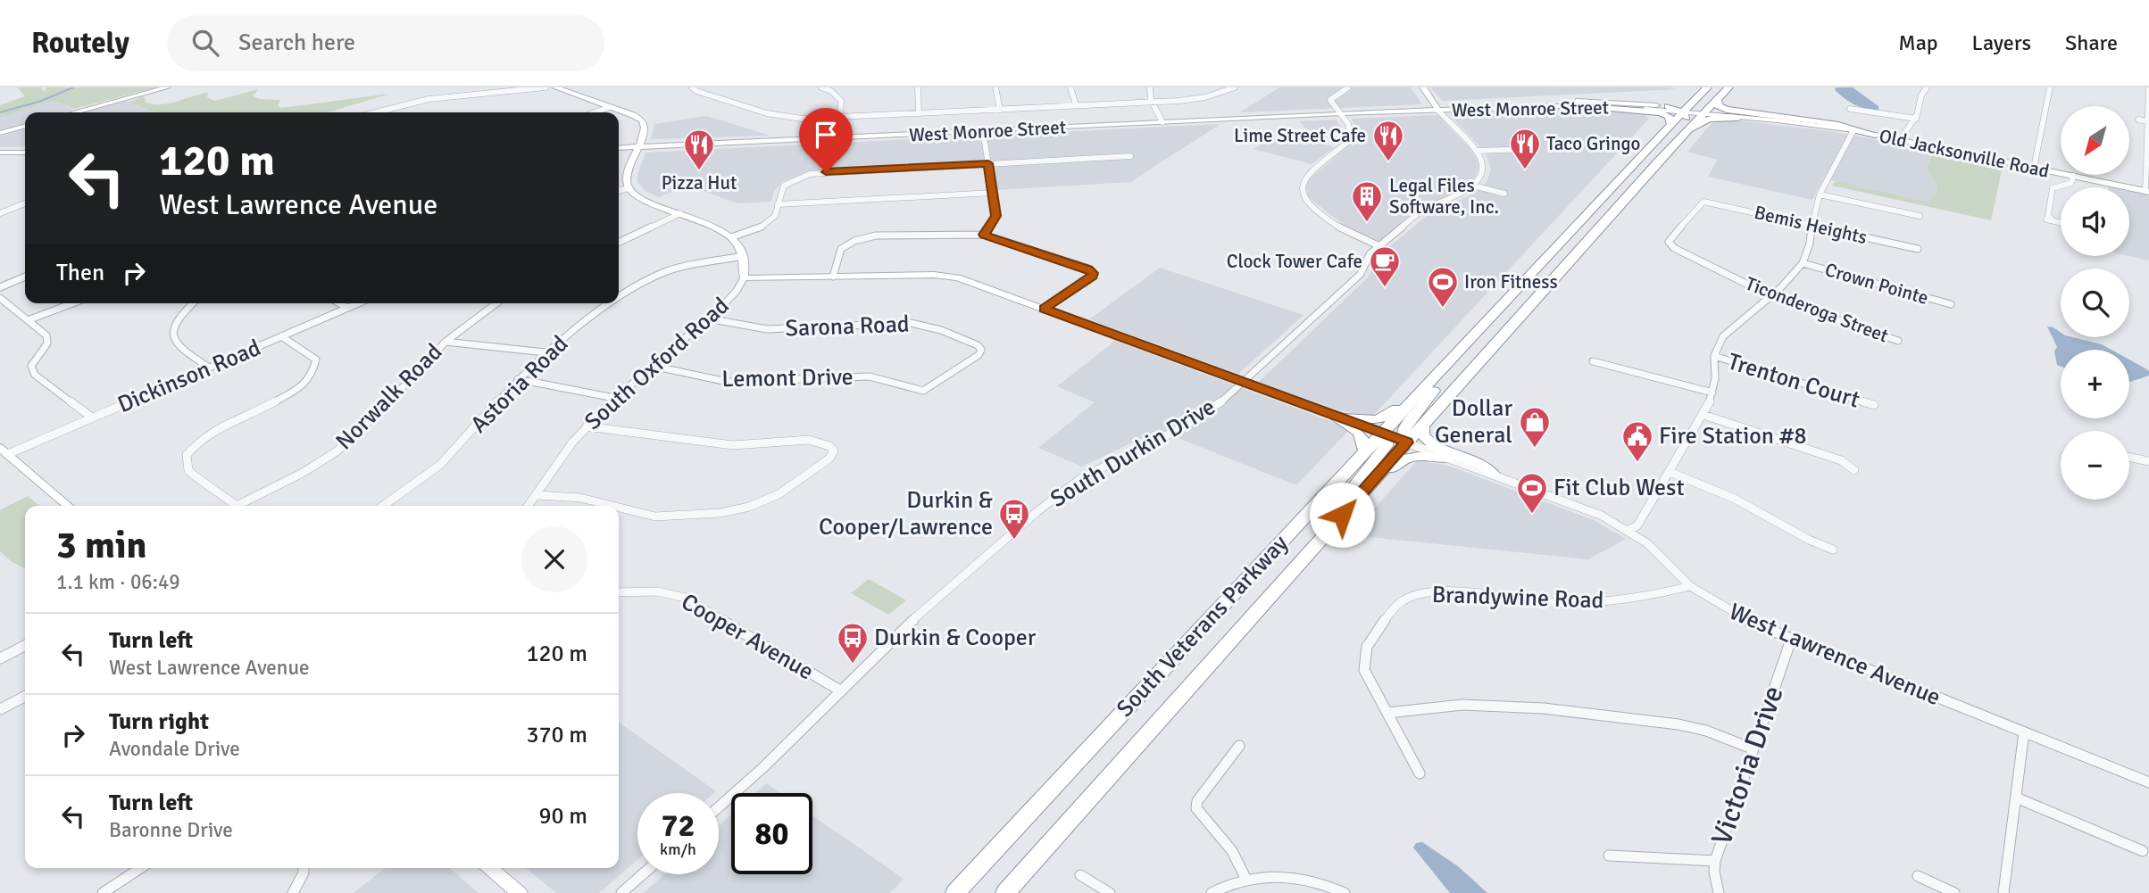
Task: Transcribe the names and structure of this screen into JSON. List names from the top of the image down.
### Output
{
  "streets": {
    "highway": ["South Veterans Parkway"],
    "street": [
      "West Monroe Street",
      "Old Jacksonville Road",
      "Bemis Heights",
      "Crown Pointe",
      "Ticonderoga Street",
      "Sarona Road",
      "South Oxford Road",
      "Dickinson Road",
      "Lemont Drive",
      "Trenton Court",
      "Astoria Road",
      "Norwalk Road",
      "South Durkin Drive",
      "Brandywine Road",
      "Cooper Avenue",
      "West Lawrence Avenue",
      "Victoria Drive"
    ]
  },
  "crossings": [
    ["West Monroe Street", "Old Jacksonville Road"],
    ["West Monroe Street", "South Veterans Parkway"],
    ["Old Jacksonville Road", "South Veterans Parkway"],
    ["Bemis Heights", "Ticonderoga Street"],
    ["Sarona Road", "South Oxford Road"],
    ["Sarona Road", "Lemont Drive"],
    ["South Oxford Road", "Lemont Drive"],
    ["South Oxford Road", "West Lawrence Avenue"],
    ["South Durkin Drive", "Cooper Avenue"],
    ["South Durkin Drive", "West Lawrence Avenue"],
    ["Brandywine Road", "West Lawrence Avenue"],
    ["South Veterans Parkway", "West Lawrence Avenue"],
    ["West Lawrence Avenue", "Victoria Drive"]
  ],
  "places": {
    "restaurant": ["Lime Street Cafe", "Taco Gringo", "Pizza Hut"],
    "building": ["Legal Files Software, Inc."],
    "cafe": ["Clock Tower Cafe"],
    "sports": ["Iron Fitness", "Fit Club West"],
    "shop": ["Dollar General"],
    "public building": ["Fire Station #8"],
    "bus stop": ["Durkin & Cooper/Lawrence", "Durkin & Cooper"]
  },
  "north": "bottom left",
  "page": {
    "header": "Routely",
    "search": "Search here",
    "nav": ["Map", "Layers", "Share"],
    "map_buttons": ["+", "−"],
    "turn": ["120 m", "West Lawrence Avenue"],
    "then": "Then",
    "heading": ["3 min", "1.1 km · 06:49"],
    "list": [
      {
        "name": "Turn left",
        "note": "West Lawrence Avenue",
        "value": "120 m"
      },
      {
        "name": "Turn right",
        "note": "Avondale Drive",
        "value": "370 m"
      },
      {
        "name": "Turn left",
        "note": "Baronne Drive",
        "value": "90 m"
      }
    ],
    "speed": "72 km/h",
    "limit": "80"
  }
}
